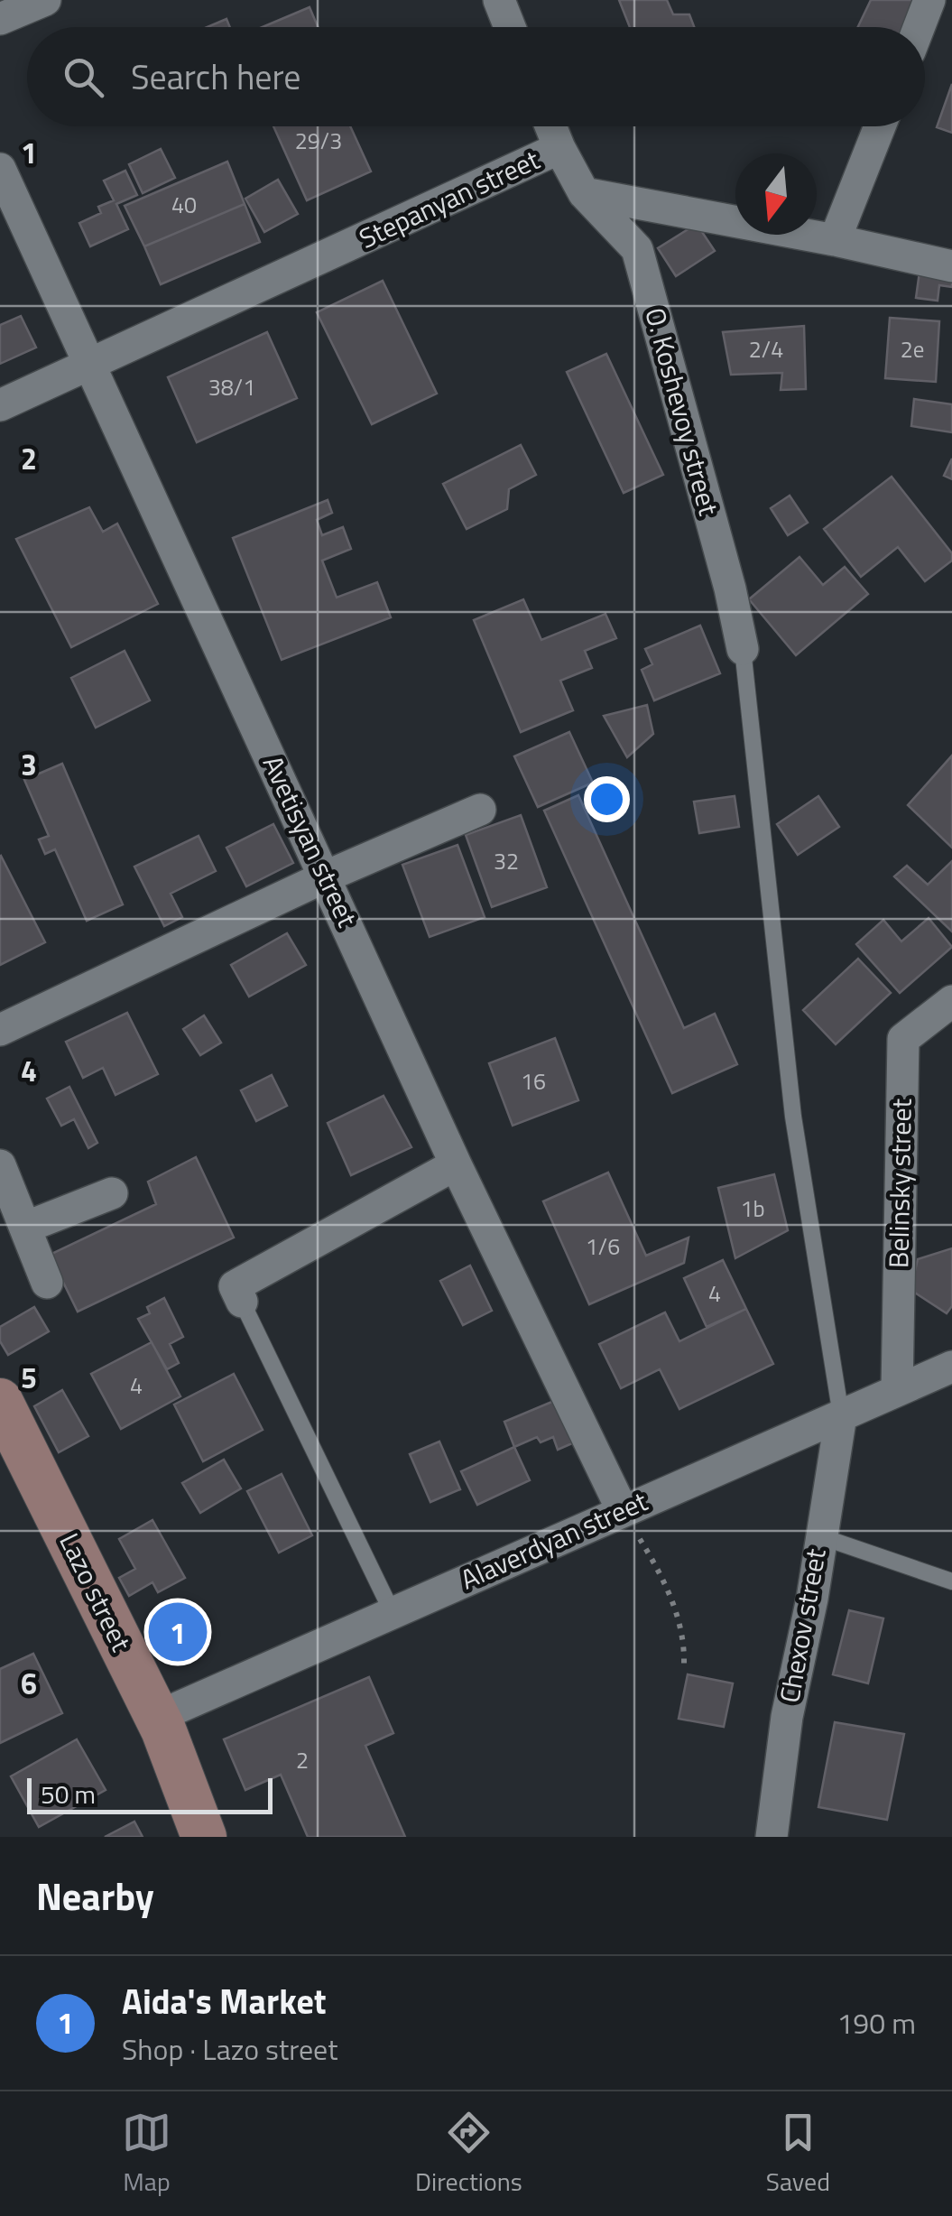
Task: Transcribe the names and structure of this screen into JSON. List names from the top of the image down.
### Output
{
  "streets": {
    "street": [
      "Stepanyan street",
      "O. Koshevoy street",
      "Avetisyan street",
      "Belinsky street",
      "Alaverdyan street",
      "Lazo street",
      "Chexov street"
    ]
  },
  "crossings": [
    ["Stepanyan street", "O. Koshevoy street"],
    ["Stepanyan street", "Avetisyan street"],
    ["Avetisyan street", "Alaverdyan street"],
    ["Belinsky street", "Alaverdyan street"],
    ["Alaverdyan street", "Lazo street"],
    ["Alaverdyan street", "Chexov street"]
  ],
  "house_numbers": [
    "29/3",
    "40",
    "2/4",
    "2e",
    "38/1",
    "32",
    "16",
    "1b",
    "1/6",
    "4",
    "4",
    "2"
  ],
  "scale_bar": "50 m",
  "north": "bottom",
  "page": {
    "search": "Search here",
    "pins": "1",
    "scale": "50 m",
    "heading": "Nearby",
    "list": [
      {
        "mark": "1",
        "name": "Aida's Market",
        "note": "Shop · Lazo street",
        "value": "190 m"
      }
    ],
    "nav": ["Map", "Directions", "Saved"]
  },
  "grid": {
    "rows": [
      "1",
      "2",
      "3",
      "4",
      "5",
      "6"
    ]
  }
}
